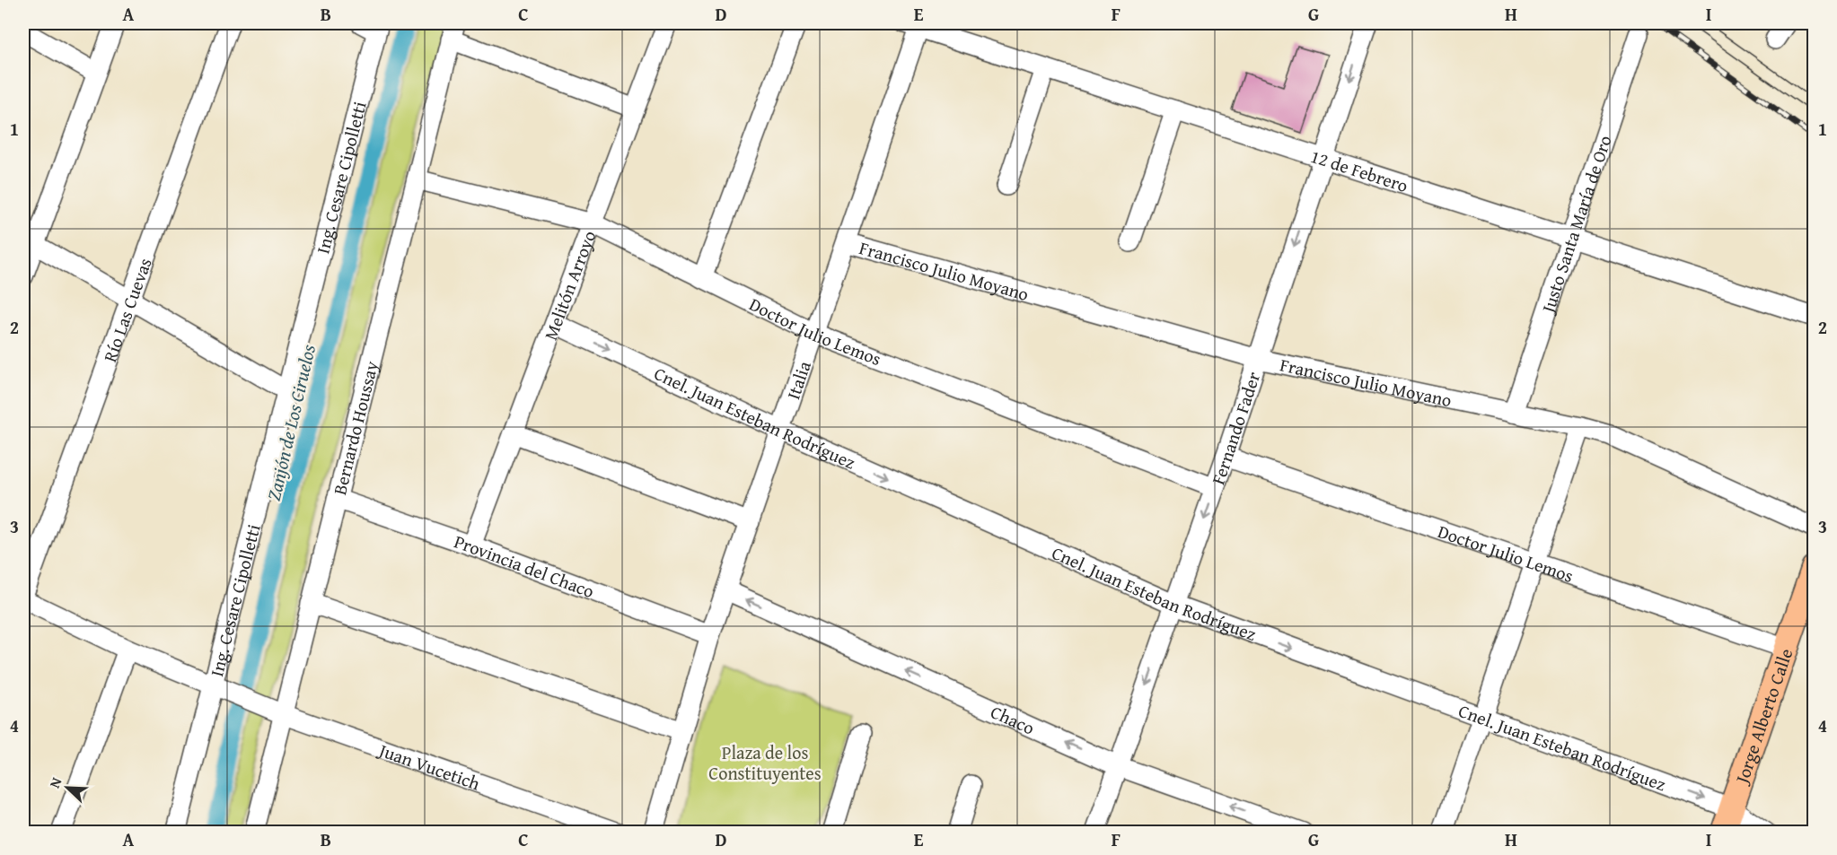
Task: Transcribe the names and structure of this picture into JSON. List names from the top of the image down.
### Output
{
  "streets": {
    "main road": ["Jorge Alberto Calle"],
    "street": [
      "12 de Febrero",
      "Ing. Cesare Cipolletti",
      "Justo Santa María de Oro",
      "Francisco Julio Moyano",
      "Melitón Arroyo",
      "Río Las Cuevas",
      "Doctor Julio Lemos",
      "Italia",
      "Cnel. Juan Esteban Rodríguez",
      "Bernardo Houssay",
      "Fernando Fader",
      "Provincia del Chaco",
      "Chaco",
      "Juan Vucetich"
    ]
  },
  "crossings": [
    ["12 de Febrero", "Justo Santa María de Oro"],
    ["12 de Febrero", "Italia"],
    ["12 de Febrero", "Fernando Fader"],
    ["Ing. Cesare Cipolletti", "Juan Vucetich"],
    ["Justo Santa María de Oro", "Francisco Julio Moyano"],
    ["Francisco Julio Moyano", "Italia"],
    ["Francisco Julio Moyano", "Fernando Fader"],
    ["Melitón Arroyo", "Doctor Julio Lemos"],
    ["Melitón Arroyo", "Cnel. Juan Esteban Rodríguez"],
    ["Melitón Arroyo", "Provincia del Chaco"],
    ["Río Las Cuevas", "Juan Vucetich"],
    ["Doctor Julio Lemos", "Italia"],
    ["Doctor Julio Lemos", "Bernardo Houssay"],
    ["Doctor Julio Lemos", "Fernando Fader"],
    ["Doctor Julio Lemos", "Jorge Alberto Calle"],
    ["Italia", "Cnel. Juan Esteban Rodríguez"],
    ["Italia", "Provincia del Chaco"],
    ["Italia", "Chaco"],
    ["Cnel. Juan Esteban Rodríguez", "Fernando Fader"],
    ["Cnel. Juan Esteban Rodríguez", "Jorge Alberto Calle"],
    ["Bernardo Houssay", "Provincia del Chaco"],
    ["Bernardo Houssay", "Juan Vucetich"],
    ["Fernando Fader", "Chaco"]
  ],
  "one_way": ["Cnel. Juan Esteban Rodríguez", "Fernando Fader", "Chaco"],
  "water": ["Zanjón de Los Ciruelos"],
  "parks": ["Plaza de los Constituyentes"],
  "north": "top left",
  "grid": {
    "columns": [
      "A",
      "B",
      "C",
      "D",
      "E",
      "F",
      "G",
      "H",
      "I"
    ],
    "rows": [
      "1",
      "2",
      "3",
      "4"
    ]
  }
}
